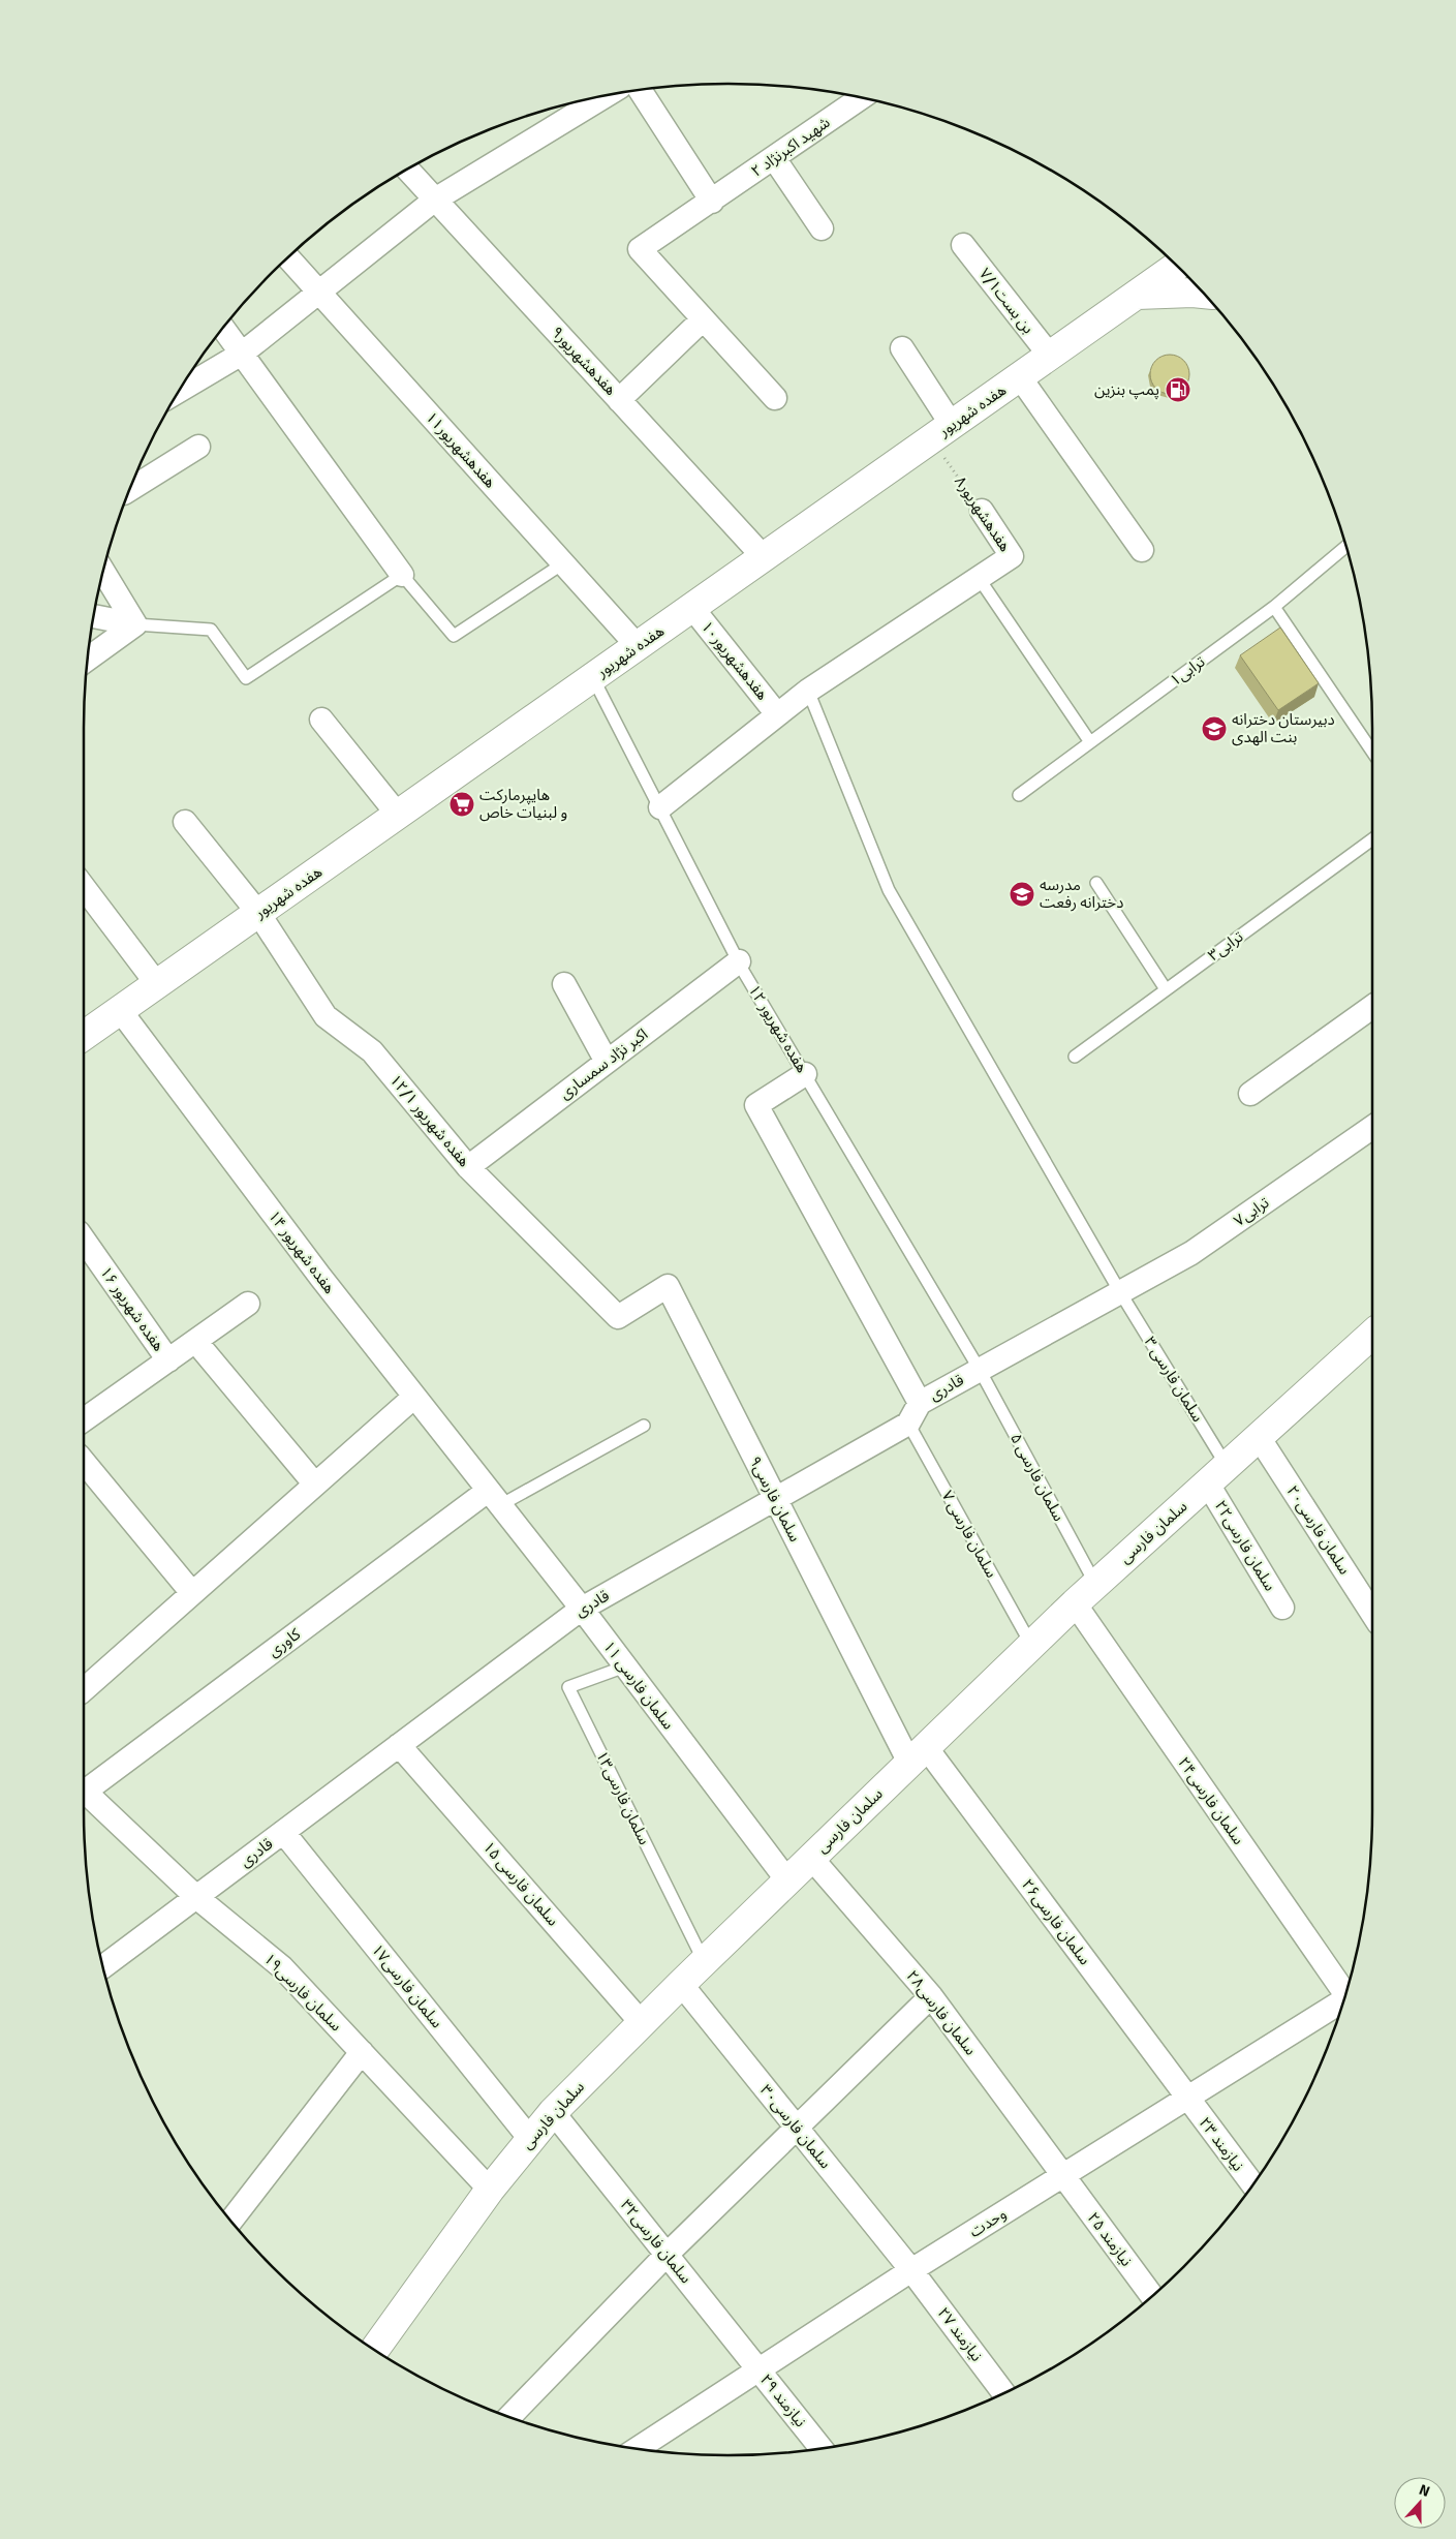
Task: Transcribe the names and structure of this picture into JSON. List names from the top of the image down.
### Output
{
  "streets": {
    "main road": ["هفده شهریور", "سلمان فارسی"],
    "street": [
      "شهید اکبرنژاد ۲",
      "بن بست۷/۱",
      "هفدهشهریور۹",
      "هفدهشهریور۱۱",
      "هفدهشهریور۸",
      "هفدهشهریور۱۰",
      "اکبر نژاد سمساری",
      "هفده شهریور ۱۲/۱",
      "ترابی۷",
      "هفده شهریور ۱۴",
      "هفده شهریور ۱۶",
      "قادری",
      "سلمان فارسی۹",
      "سلمان فارسی۲۰",
      "سلمان فارسی۲۲",
      "کاوری",
      "سلمان فارسی ۱۱",
      "سلمان فارسی۲۴",
      "سلمان فارسی ۱۵",
      "سلمان فارسی۲۶",
      "سلمان فارسی۱۷",
      "سلمان فارسی۱۹",
      "سلمان فارسی۲۸",
      "سلمان فارسی۳۰",
      "نیازمند ۲۳",
      "وحدت",
      "نیازمند ۲۵",
      "سلمان فارسی۳۲",
      "نیازمند ۲۷",
      "نیازمند ۲۹"
    ],
    "lane": [
      "ترابی۱",
      "ترابی۳",
      "هفده شهریور ۱۲",
      "سلمان فارسی ۳",
      "سلمان فارسی ۵",
      "سلمان فارسی ۷",
      "سلمان فارسی۱۳"
    ]
  },
  "crossings": [
    ["بن بست۷/۱", "هفده شهریور"],
    ["هفدهشهریور۹", "هفده شهریور"],
    ["هفده شهریور", "هفدهشهریور۱۱"],
    ["هفده شهریور", "هفدهشهریور۸"],
    ["هفده شهریور", "هفدهشهریور۱۰"],
    ["هفده شهریور", "هفده شهریور ۱۲"],
    ["هفده شهریور", "هفده شهریور ۱۲/۱"],
    ["هفده شهریور", "هفده شهریور ۱۴"],
    ["هفده شهریور ۱۲", "اکبر نژاد سمساری"],
    ["هفده شهریور ۱۲", "قادری"],
    ["هفده شهریور ۱۲", "سلمان فارسی ۵"],
    ["اکبر نژاد سمساری", "هفده شهریور ۱۲/۱"],
    ["هفده شهریور ۱۲/۱", "سلمان فارسی۹"],
    ["ترابی۷", "سلمان فارسی ۳"],
    ["ترابی۷", "قادری"],
    ["هفده شهریور ۱۴", "کاوری"],
    ["هفده شهریور ۱۴", "سلمان فارسی ۱۱"],
    ["سلمان فارسی ۳", "قادری"],
    ["سلمان فارسی ۳", "سلمان فارسی"],
    ["سلمان فارسی ۳", "سلمان فارسی۲۲"],
    ["قادری", "سلمان فارسی ۵"],
    ["قادری", "سلمان فارسی۹"],
    ["قادری", "سلمان فارسی ۷"],
    ["قادری", "سلمان فارسی ۱۱"],
    ["قادری", "سلمان فارسی ۱۵"],
    ["قادری", "سلمان فارسی۱۷"],
    ["قادری", "سلمان فارسی۱۹"],
    ["سلمان فارسی ۵", "سلمان فارسی"],
    ["سلمان فارسی۹", "سلمان فارسی"],
    ["سلمان فارسی۹", "سلمان فارسی۲۶"],
    ["سلمان فارسی۲۰", "سلمان فارسی"],
    ["سلمان فارسی", "سلمان فارسی ۷"],
    ["سلمان فارسی", "سلمان فارسی۲۲"],
    ["سلمان فارسی", "سلمان فارسی ۱۱"],
    ["سلمان فارسی", "سلمان فارسی۱۳"],
    ["سلمان فارسی", "سلمان فارسی۲۴"],
    ["سلمان فارسی", "سلمان فارسی ۱۵"],
    ["سلمان فارسی", "سلمان فارسی۲۶"],
    ["سلمان فارسی", "سلمان فارسی۱۷"],
    ["سلمان فارسی", "سلمان فارسی۱۹"],
    ["سلمان فارسی", "سلمان فارسی۲۸"],
    ["سلمان فارسی", "سلمان فارسی۳۰"],
    ["سلمان فارسی", "سلمان فارسی۳۲"],
    ["کاوری", "سلمان فارسی ۱۱"],
    ["سلمان فارسی ۱۱", "سلمان فارسی۱۳"],
    ["سلمان فارسی۲۶", "نیازمند ۲۳"],
    ["سلمان فارسی۲۶", "وحدت"],
    ["سلمان فارسی۲۸", "وحدت"],
    ["سلمان فارسی۲۸", "نیازمند ۲۵"],
    ["سلمان فارسی۳۰", "وحدت"],
    ["سلمان فارسی۳۰", "نیازمند ۲۷"],
    ["نیازمند ۲۳", "وحدت"],
    ["وحدت", "نیازمند ۲۵"],
    ["وحدت", "سلمان فارسی۳۲"],
    ["وحدت", "نیازمند ۲۷"],
    ["وحدت", "نیازمند ۲۹"],
    ["سلمان فارسی۳۲", "نیازمند ۲۹"]
  ],
  "places": {
    "fuel station": ["پمپ بنزین"],
    "school or university": ["دبیرستان دخترانه بنت الهدی", "مدرسه دخترانه رفعت"],
    "supermarket": ["هایپرمارکت و لبنیات خاص"]
  },
  "north": "top"
}
